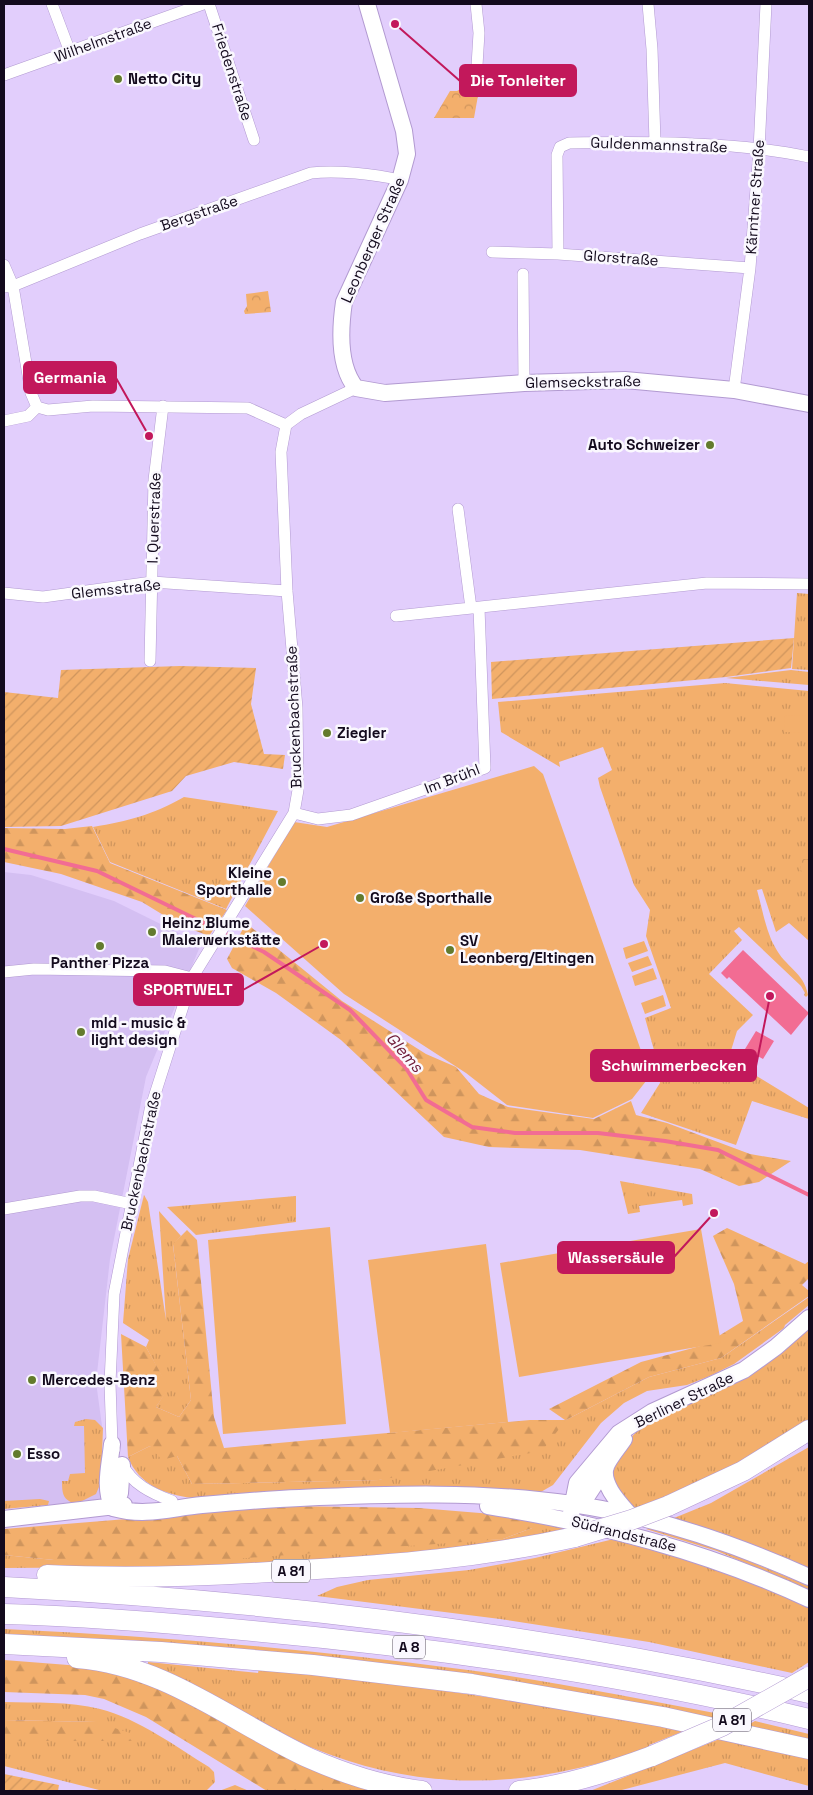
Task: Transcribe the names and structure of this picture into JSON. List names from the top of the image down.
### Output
{
  "streets": {
    "highway": ["A 81", "A 8"],
    "main road": [
      "Leonberger Straße",
      "Glemseckstraße",
      "Berliner Straße",
      "Südrandstraße"
    ],
    "street": [
      "Wilhelmstraße",
      "Friedenstraße",
      "Guldenmannstraße",
      "Kärntner Straße",
      "Bergstraße",
      "Glorstraße",
      "I. Querstraße",
      "Glemsstraße",
      "Bruckenbachstraße",
      "Im Brühl"
    ]
  },
  "crossings": [
    ["Guldenmannstraße", "Kärntner Straße"],
    ["Guldenmannstraße", "Glorstraße"],
    ["Kärntner Straße", "Glorstraße"],
    ["Kärntner Straße", "Glemseckstraße"],
    ["Bergstraße", "Leonberger Straße"],
    ["Leonberger Straße", "Glemseckstraße"],
    ["I. Querstraße", "Glemsstraße"],
    ["Glemsstraße", "Bruckenbachstraße"],
    ["Bruckenbachstraße", "Im Brühl"],
    ["Bruckenbachstraße", "Südrandstraße"],
    ["Berliner Straße", "Südrandstraße"],
    ["Berliner Straße", "A 81"],
    ["Südrandstraße", "A 81"]
  ],
  "water": ["Glems"],
  "places": [
    "Die Tonleiter",
    "Netto City",
    "Germania",
    "Auto Schweizer",
    "Ziegler",
    "Kleine Sporthalle",
    "Große Sporthalle",
    "Heinz Blume Malerwerkstätte",
    "SPORTWELT",
    "Panther Pizza",
    "SV Leonberg/Eltingen",
    "Schwimmerbecken",
    "mld - music & light design",
    "Wassersäule",
    "Mercedes-Benz",
    "Esso"
  ]
}
